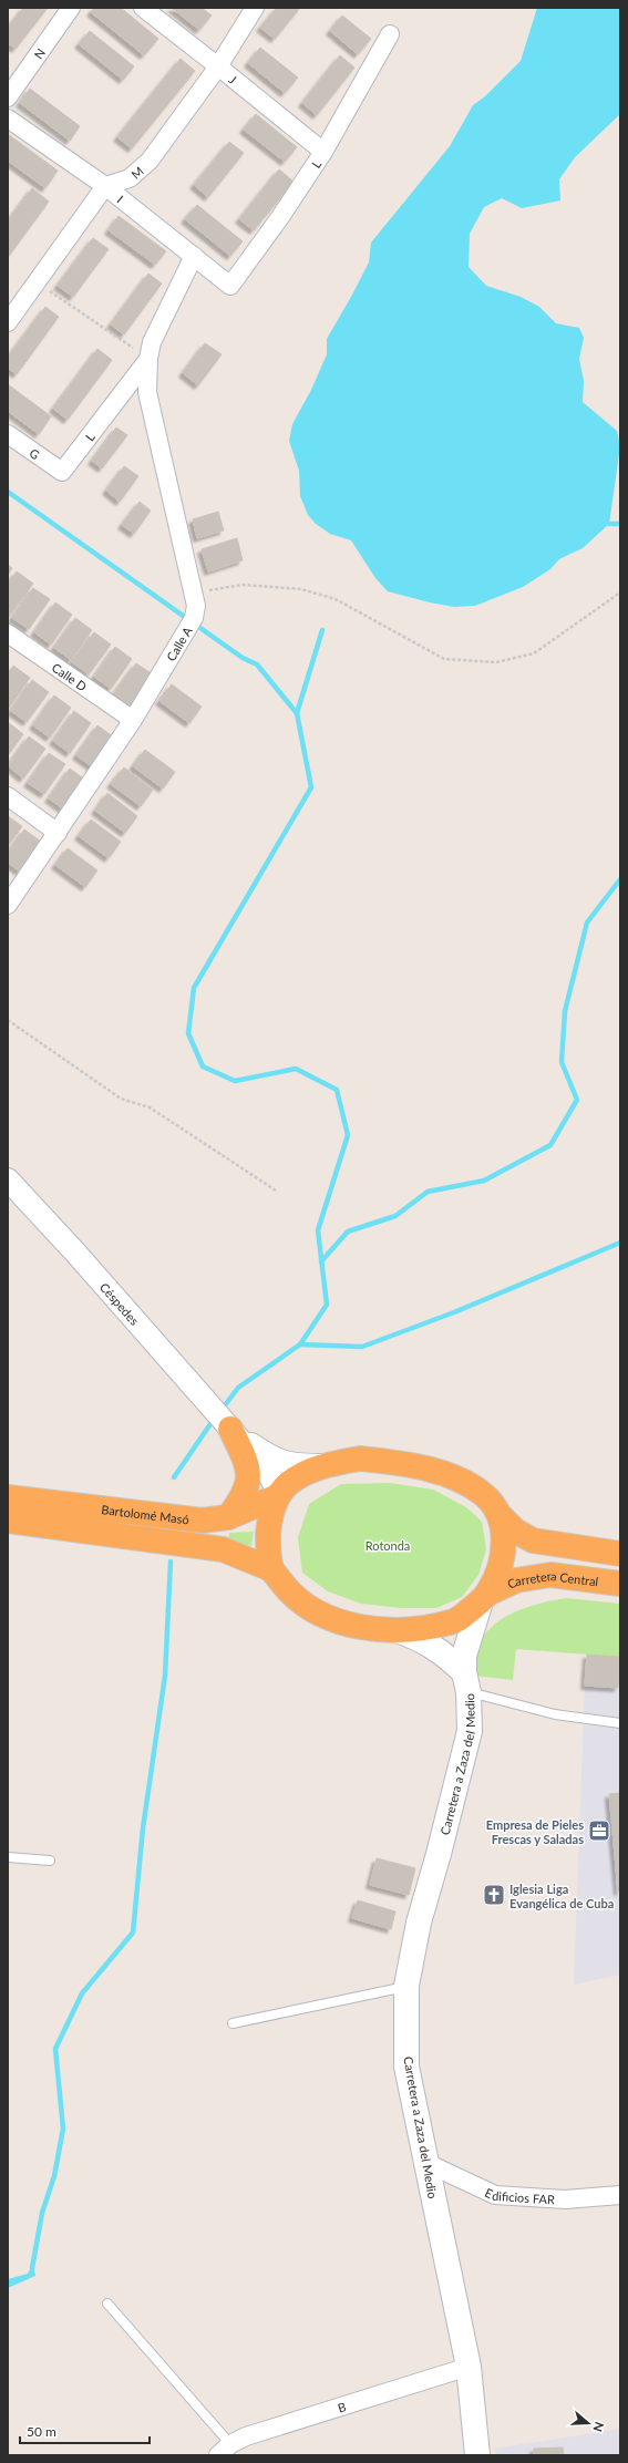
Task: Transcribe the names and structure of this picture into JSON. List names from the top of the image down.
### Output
{
  "streets": {
    "highway": ["Bartolomé Masó", "Carretera Central"],
    "main road": ["Carretera a Zaza del Medio"],
    "street": [
      "N",
      "J",
      "L",
      "M",
      "I",
      "G",
      "Calle A",
      "Calle D",
      "Céspedes",
      "Edificios FAR",
      "B"
    ]
  },
  "crossings": [
    ["J", "L"],
    ["J", "M"],
    ["L", "I"],
    ["L", "G"],
    ["L", "Calle A"],
    ["M", "I"],
    ["Calle A", "Calle D"],
    ["Céspedes", "Bartolomé Masó"],
    ["Carretera Central", "Carretera a Zaza del Medio"],
    ["Carretera a Zaza del Medio", "Edificios FAR"],
    ["Carretera a Zaza del Medio", "B"]
  ],
  "parks": ["Rotonda"],
  "places": {
    "office": ["Empresa de Pieles Frescas y Saladas"],
    "church": ["Iglesia Liga Evangélica de Cuba"]
  },
  "scale_bar": "50 m",
  "north": "right"
}
